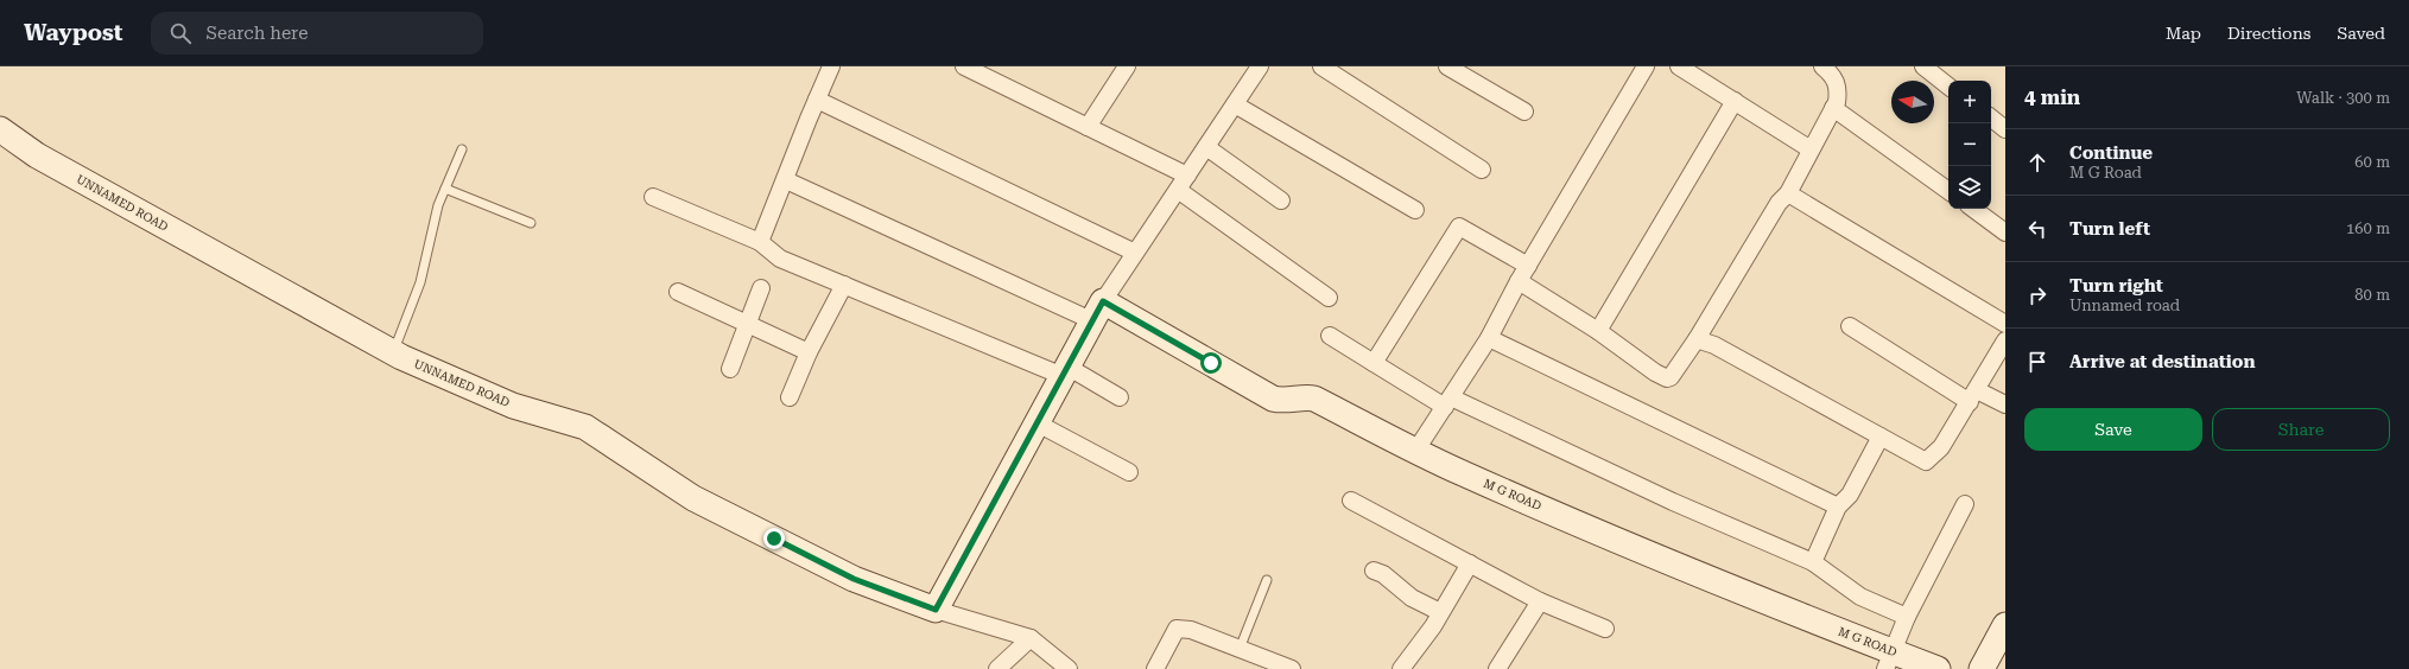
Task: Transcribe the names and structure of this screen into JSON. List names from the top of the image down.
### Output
{
  "streets": {
    "street": ["UNNAMED ROAD", "M G ROAD"]
  },
  "north": "left",
  "page": {
    "header": "Waypost",
    "search": "Search here",
    "nav": ["Map", "Directions", "Saved"],
    "heading": ["4 min", "Walk · 300 m"],
    "map_buttons": ["+", "−"],
    "list": [
      ["Continue", "M G Road", "60 m"],
      ["Turn left", "160 m"],
      ["Turn right", "Unnamed road", "80 m"],
      "Arrive at destination"
    ],
    "buttons": ["Save", "Share"]
  }
}
